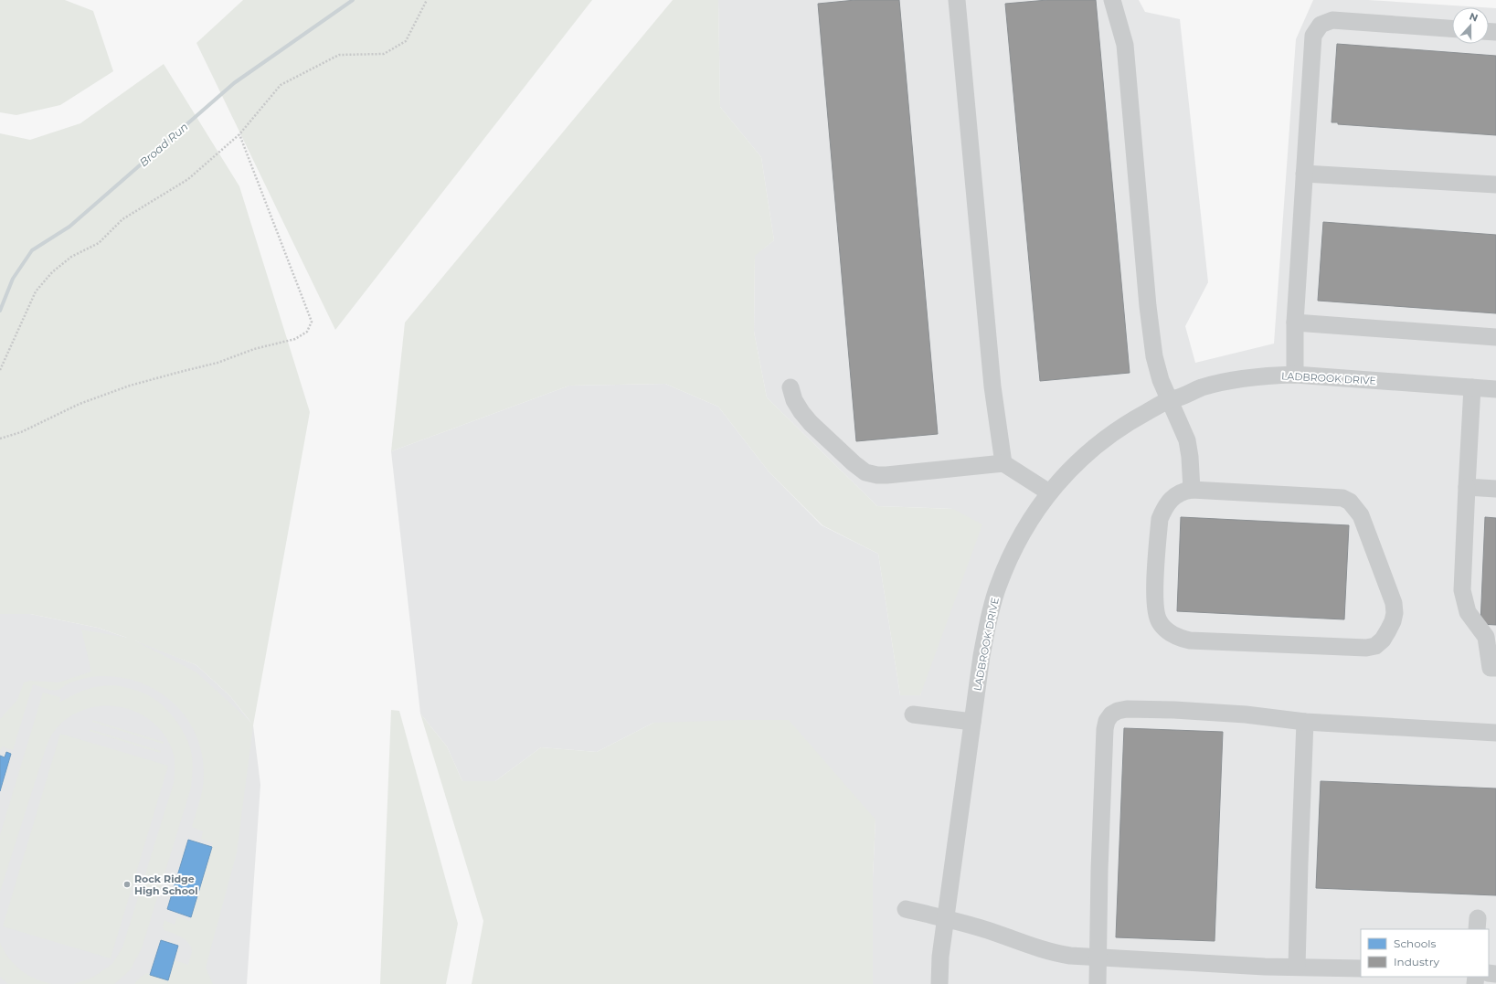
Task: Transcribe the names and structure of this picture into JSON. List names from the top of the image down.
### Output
{
  "streets": {
    "street": ["LADBROOK DRIVE"]
  },
  "water": ["Broad Run"],
  "places": ["Rock Ridge High School"],
  "legend": ["Schools", "Industry"],
  "north": "top"
}
